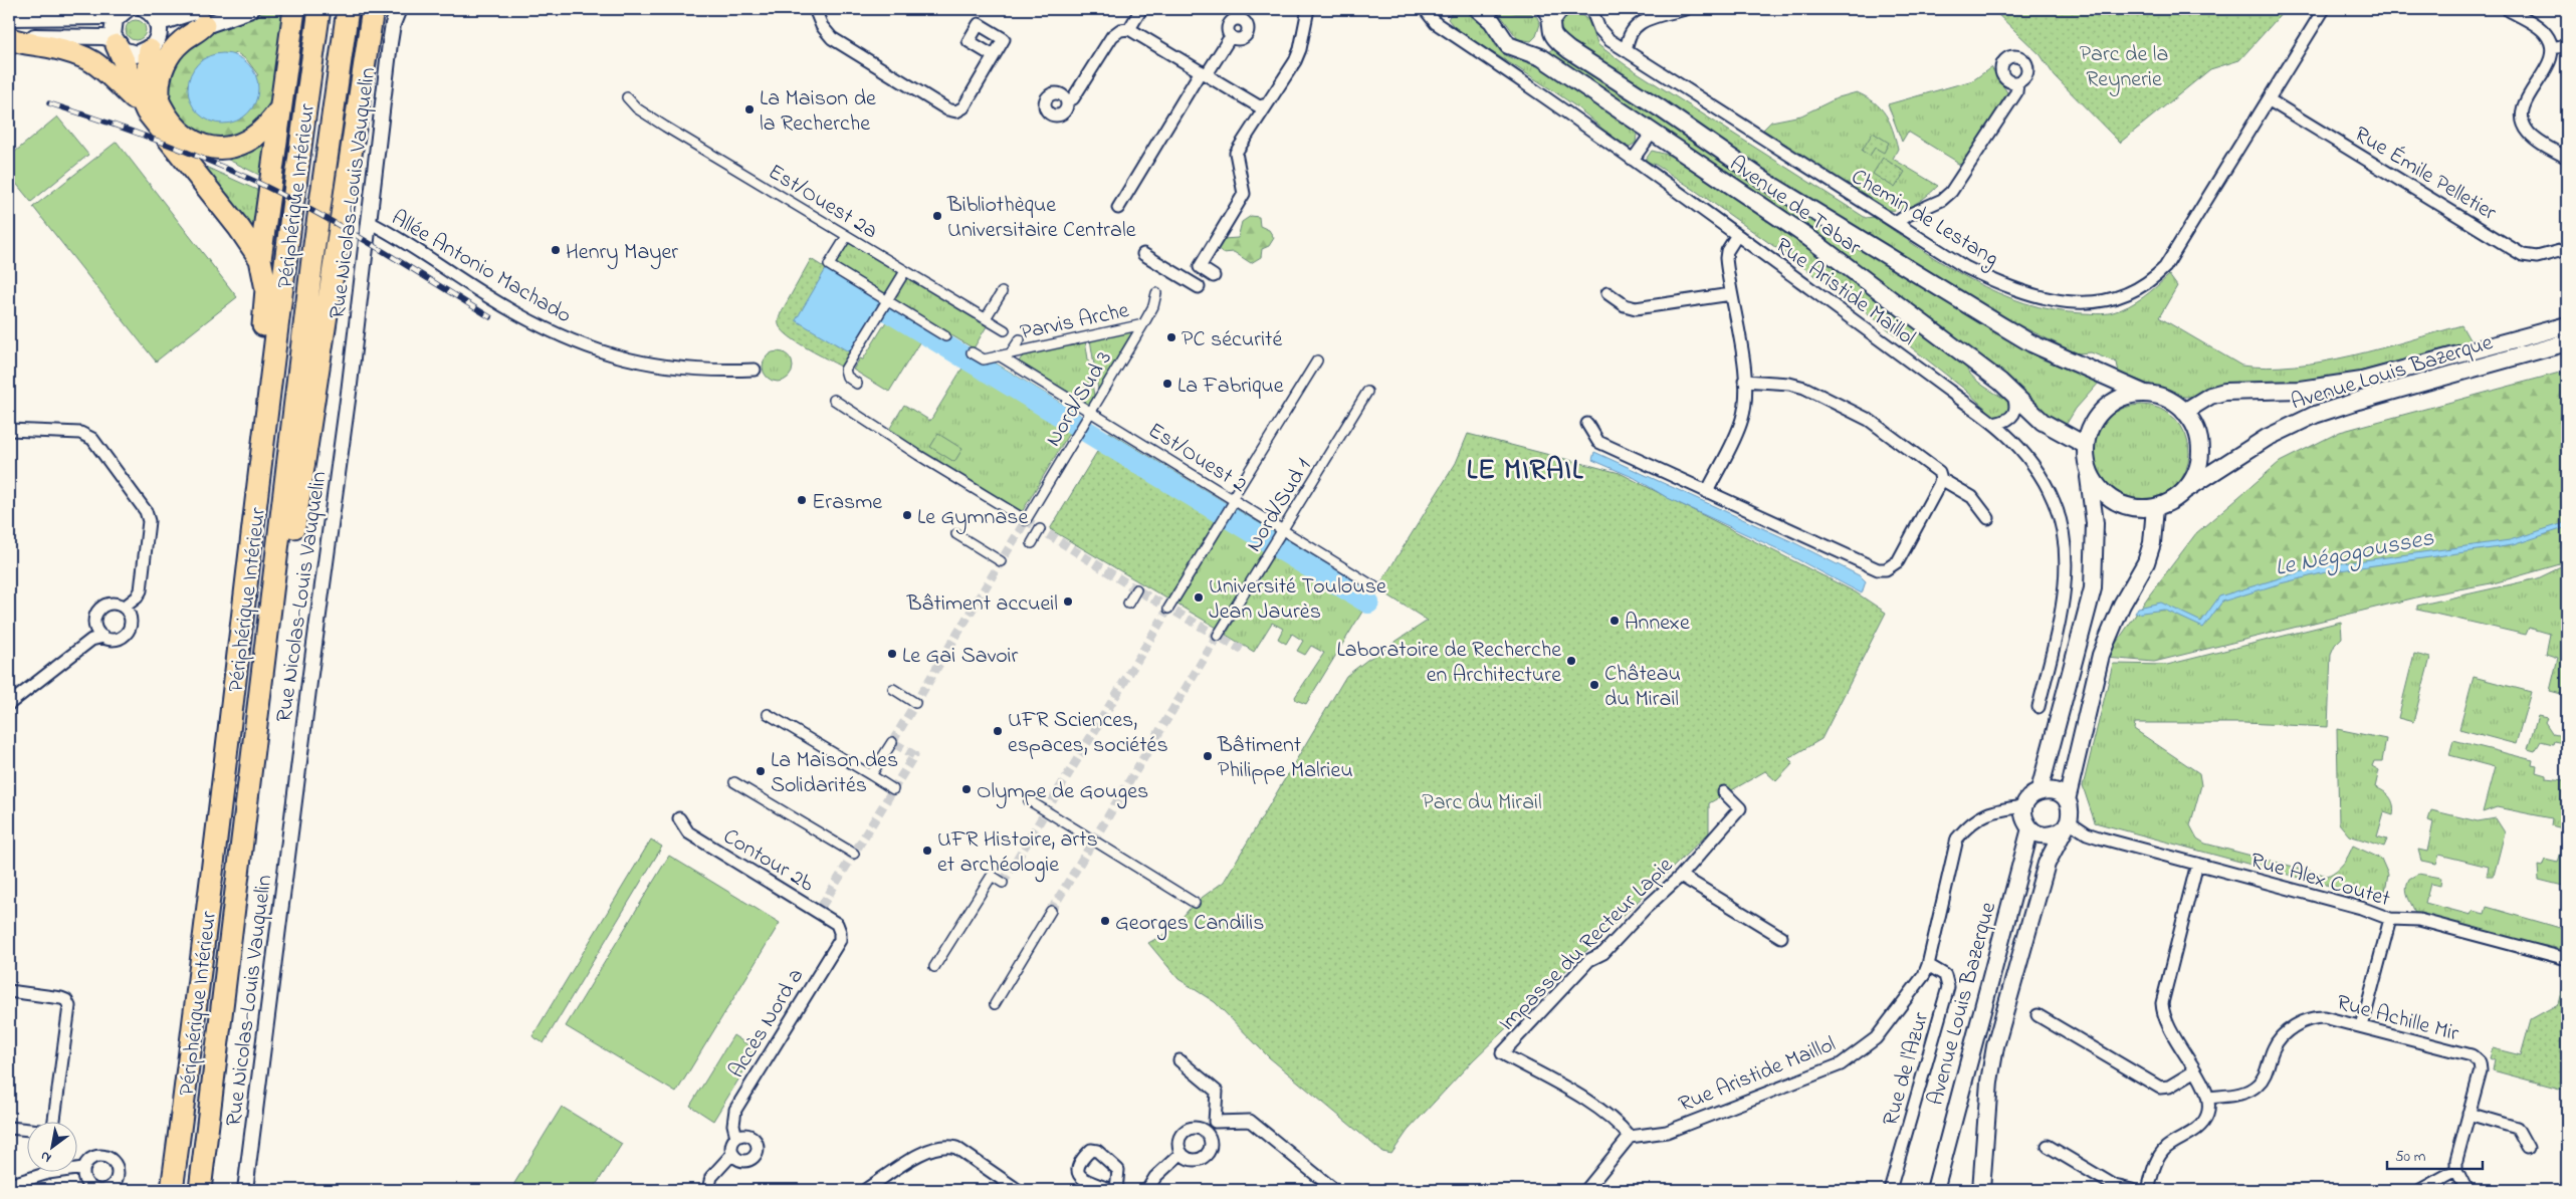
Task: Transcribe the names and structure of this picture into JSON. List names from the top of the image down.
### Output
{
  "streets": {
    "highway": ["Périphérique Intérieur"],
    "main road": ["Avenue de Tabar", "Avenue Louis Bazerque"],
    "street": [
      "Rue Émile Pelletier",
      "Rue Nicolas-Louis Vauquelin",
      "Est/Ouest 2a",
      "Chemin de Lestang",
      "Allée Antonio Machado",
      "Rue Aristide Maillol",
      "Parvis Arche",
      "Nord/Sud 3",
      "Est/Ouest 2",
      "Nord/Sud 1",
      "Contour 2b",
      "Rue Alex Coutet",
      "Impasse du Recteur Lapie",
      "Rue Achille Mir",
      "Accès Nord a",
      "Rue de l'Azur"
    ]
  },
  "crossings": [
    ["Rue Émile Pelletier", "Chemin de Lestang"],
    ["Rue Nicolas-Louis Vauquelin", "Allée Antonio Machado"],
    ["Avenue de Tabar", "Avenue Louis Bazerque"],
    ["Rue Aristide Maillol", "Avenue Louis Bazerque"],
    ["Rue Aristide Maillol", "Rue Alex Coutet"],
    ["Rue Aristide Maillol", "Impasse du Recteur Lapie"],
    ["Rue Aristide Maillol", "Rue de l'Azur"],
    ["Parvis Arche", "Nord/Sud 3"],
    ["Parvis Arche", "Est/Ouest 2"],
    ["Avenue Louis Bazerque", "Rue Alex Coutet"],
    ["Nord/Sud 3", "Est/Ouest 2"],
    ["Est/Ouest 2", "Nord/Sud 1"],
    ["Contour 2b", "Accès Nord a"]
  ],
  "districts": ["LE MIRAIL"],
  "water": ["Le Négogousses"],
  "parks": ["Parc de la Reynerie", "Parc du Mirail"],
  "places": [
    "La Maison de la Recherche",
    "Bibliothèque Universitaire Centrale",
    "Henry Mayer",
    "PC sécurité",
    "La Fabrique",
    "Erasme",
    "Le Gymnase",
    "Université Toulouse Jean Jaurès",
    "Bâtiment accueil",
    "Annexe",
    "Le Gai Savoir",
    "Laboratoire de Recherche en Architecture",
    "Château du Mirail",
    "UFR Sciences, espaces, sociétés",
    "Bâtiment Philippe Malrieu",
    "La Maison des Solidarités",
    "Olympe de Gouges",
    "UFR Histoire, arts et archéologie",
    "Georges Candilis"
  ],
  "scale_bar": "50 m",
  "north": "bottom left"
}
